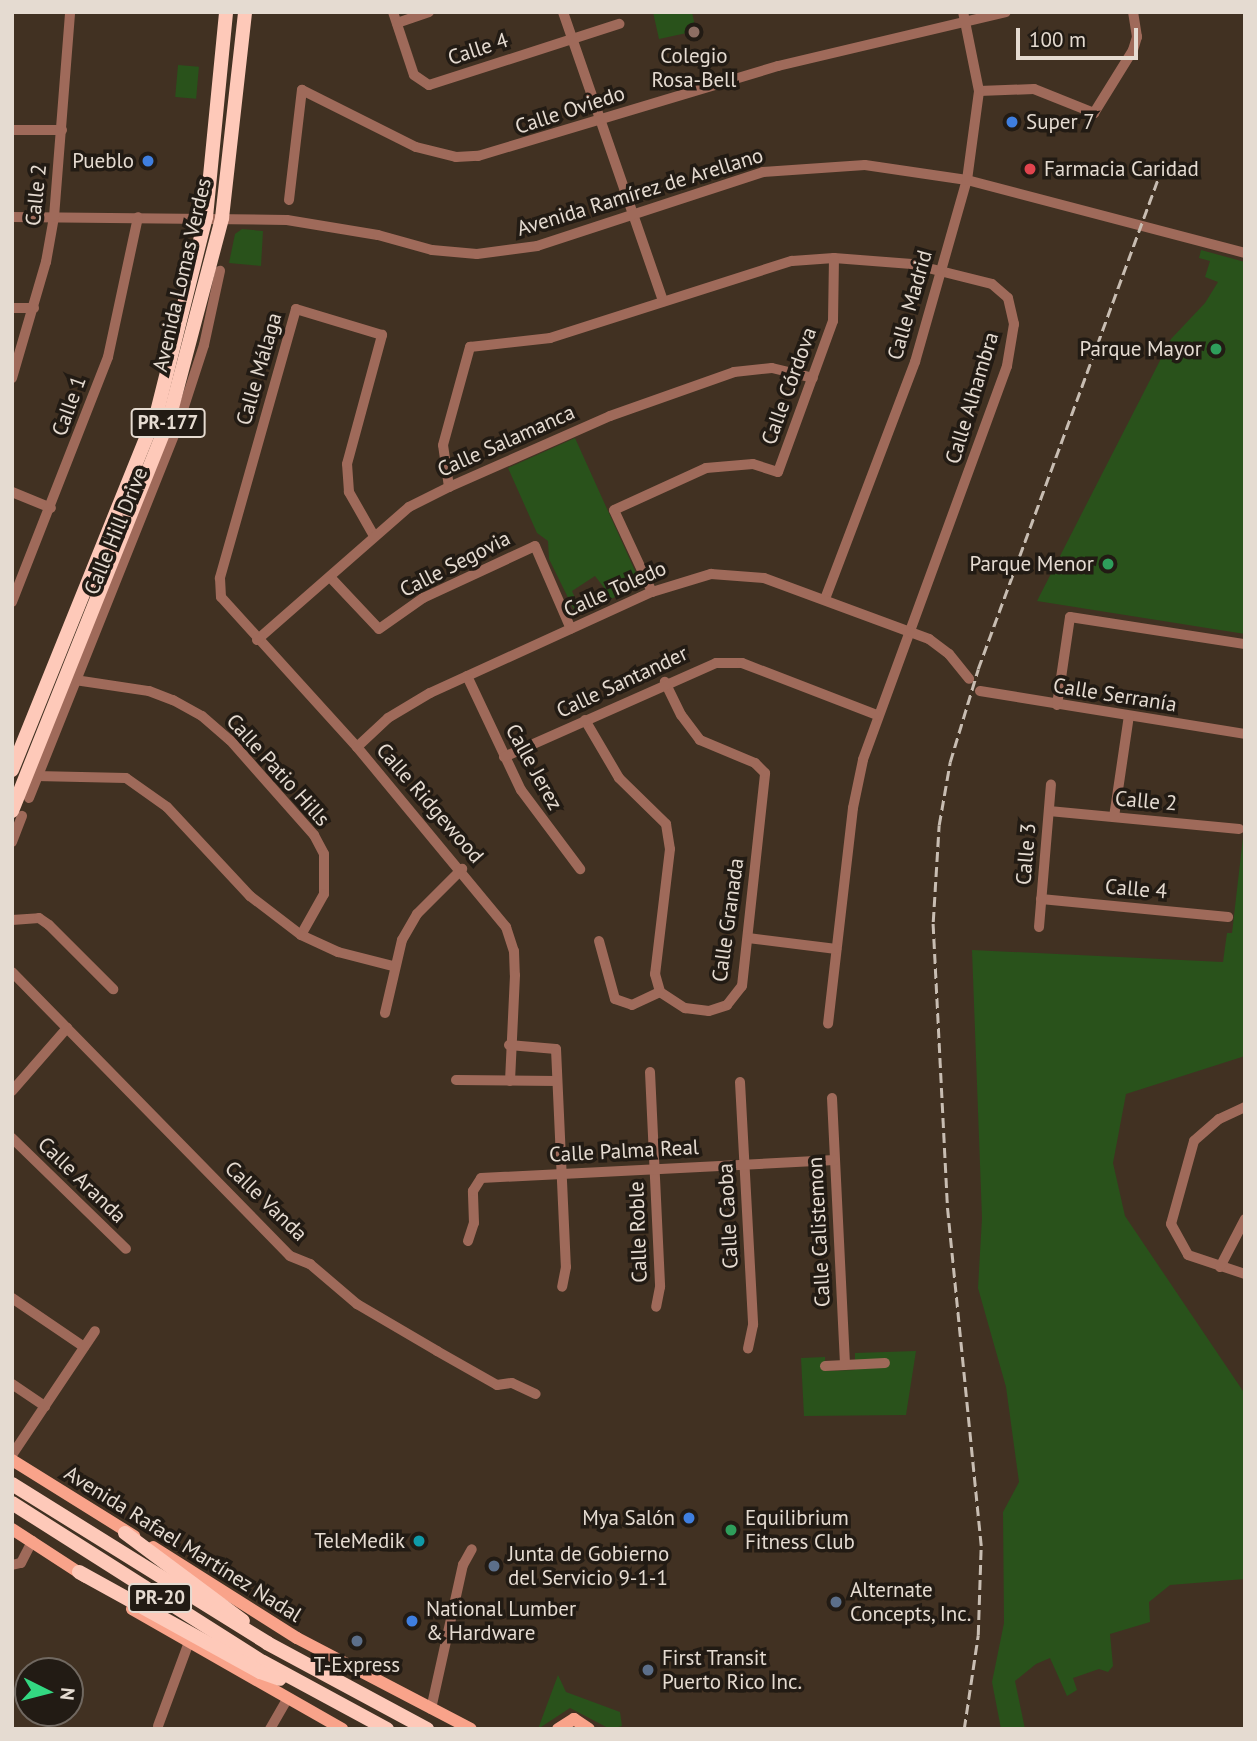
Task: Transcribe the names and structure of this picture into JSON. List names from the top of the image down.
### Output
{
  "streets": {
    "highway": ["Avenida Lomas Verdes", "PR-177", "PR-20"],
    "main road": ["Avenida Rafael Martínez Nadal"],
    "street": [
      "Calle 4",
      "Calle Oviedo",
      "Avenida Ramírez de Arellano",
      "Calle 2",
      "Calle Madrid",
      "Calle Málaga",
      "Calle Córdova",
      "Calle Alhambra",
      "Calle 1",
      "Calle Salamanca",
      "Calle Hill Drive",
      "Calle Segovia",
      "Calle Toledo",
      "Calle Santander",
      "Calle Serranía",
      "Calle Jerez",
      "Calle Patio Hills",
      "Calle Ridgewood",
      "Calle 3",
      "Calle Granada",
      "Calle Palma Real",
      "Calle Aranda",
      "Calle Vanda",
      "Calle Caoba",
      "Calle Roble",
      "Calle Calistemon"
    ]
  },
  "crossings": [
    ["Calle 4", "Calle 3"],
    ["Calle Oviedo", "Calle Madrid"],
    ["Avenida Ramírez de Arellano", "Calle 2"],
    ["Avenida Ramírez de Arellano", "Avenida Lomas Verdes"],
    ["Avenida Ramírez de Arellano", "Calle Madrid"],
    ["Avenida Ramírez de Arellano", "Calle 1"],
    ["Calle 2", "Calle 3"],
    ["Calle Madrid", "Calle Alhambra"],
    ["Calle Madrid", "Calle Toledo"],
    ["Calle Málaga", "Calle Salamanca"],
    ["Calle Málaga", "Calle Ridgewood"],
    ["Calle Córdova", "Calle Alhambra"],
    ["Calle Córdova", "Calle Salamanca"],
    ["Calle Córdova", "Calle Toledo"],
    ["Calle Alhambra", "Calle Salamanca"],
    ["Calle Alhambra", "Calle Toledo"],
    ["Calle Alhambra", "Calle Santander"],
    ["Calle Salamanca", "Calle Segovia"],
    ["Calle Salamanca", "Calle Ridgewood"],
    ["Calle Hill Drive", "Calle Patio Hills"],
    ["Calle Segovia", "Calle Toledo"],
    ["Calle Toledo", "Calle Jerez"],
    ["Calle Toledo", "Calle Ridgewood"],
    ["Calle Santander", "Calle Jerez"],
    ["Calle Santander", "Calle Granada"],
    ["Calle Palma Real", "Calle Caoba"],
    ["Calle Palma Real", "Calle Roble"],
    ["Calle Palma Real", "Calle Calistemon"]
  ],
  "places": [
    "Colegio Rosa-Bell",
    "Super 7",
    "Pueblo",
    "Farmacia Caridad",
    "Parque Mayor",
    "Parque Menor",
    "Mya Salón",
    "Equilibrium Fitness Club",
    "TeleMedik",
    "Junta de Gobierno del Servicio 9-1-1",
    "Alternate Concepts, Inc.",
    "National Lumber & Hardware",
    "T-Express",
    "First Transit Puerto Rico Inc."
  ],
  "scale_bar": "100 m",
  "north": "right"
}
